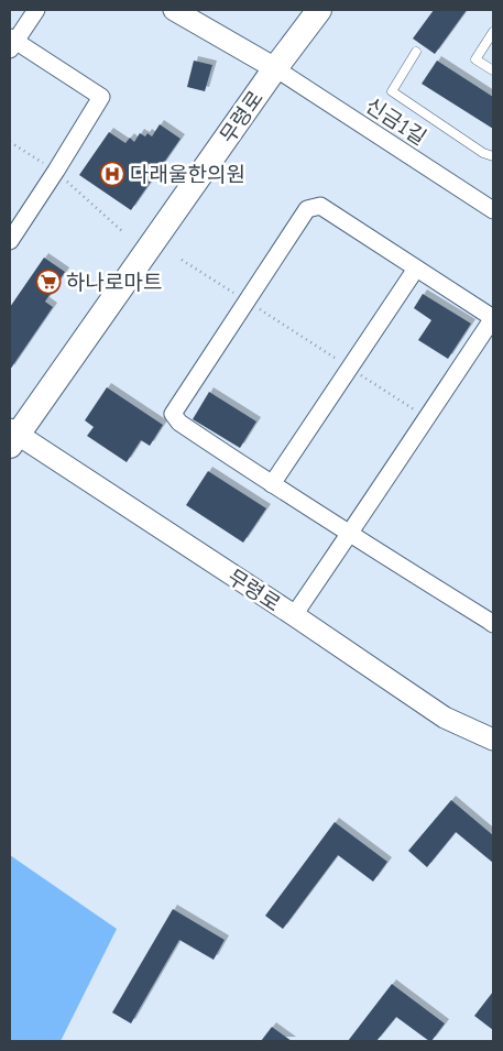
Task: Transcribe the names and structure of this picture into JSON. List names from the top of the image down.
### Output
{
  "streets": {
    "main road": ["무령로"],
    "street": ["신금1길"]
  },
  "crossings": [
    ["무령로", "신금1길"]
  ],
  "places": {
    "hospital": ["다래울한의원"],
    "supermarket": ["하나로마트"]
  }
}
